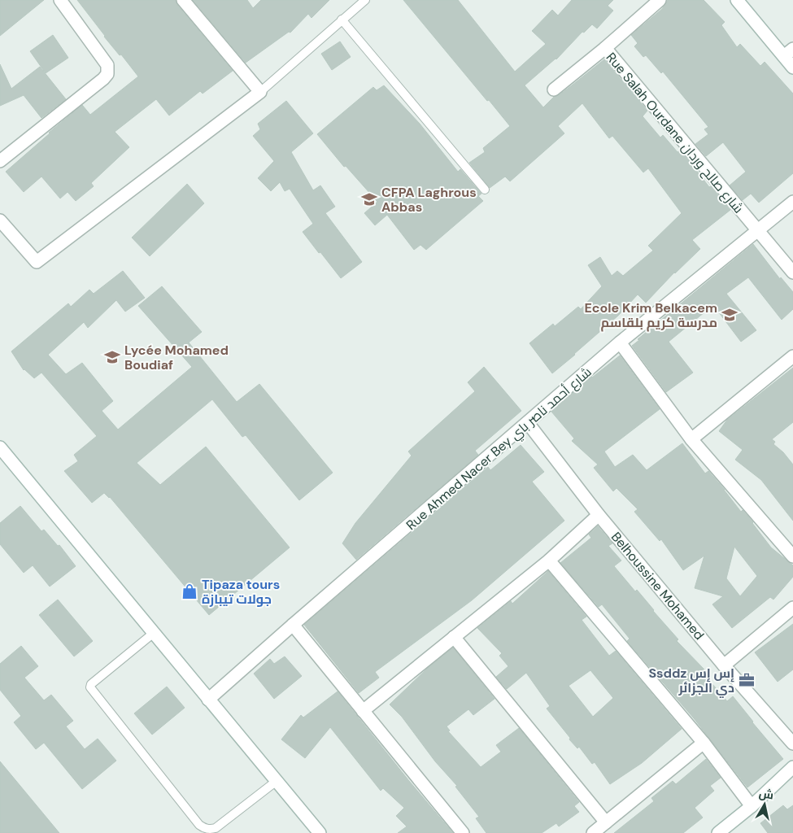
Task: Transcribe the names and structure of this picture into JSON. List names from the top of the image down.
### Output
{
  "streets": {
    "street": ["Rue Salah Ourdane شارع صالح وردان", "Rue Ahmed Nacer Bey شارع أحمد ناصر باي", "Belhoussine Mohamed"]
  },
  "crossings": [
    ["Rue Salah Ourdane شارع صالح وردان", "Rue Ahmed Nacer Bey شارع أحمد ناصر باي"],
    ["Rue Ahmed Nacer Bey شارع أحمد ناصر باي", "Belhoussine Mohamed"]
  ],
  "places": {
    "school or university": ["CFPA Laghrous Abbas", "Ecole Krim Belkacem مدرسة كريم بلقاسم", "Lycée Mohamed Boudiaf"],
    "shop": ["Tipaza tours جولات تيبازة"],
    "office": ["Ssddz إس إس دي الجزائر"]
  },
  "north": "top"
}
